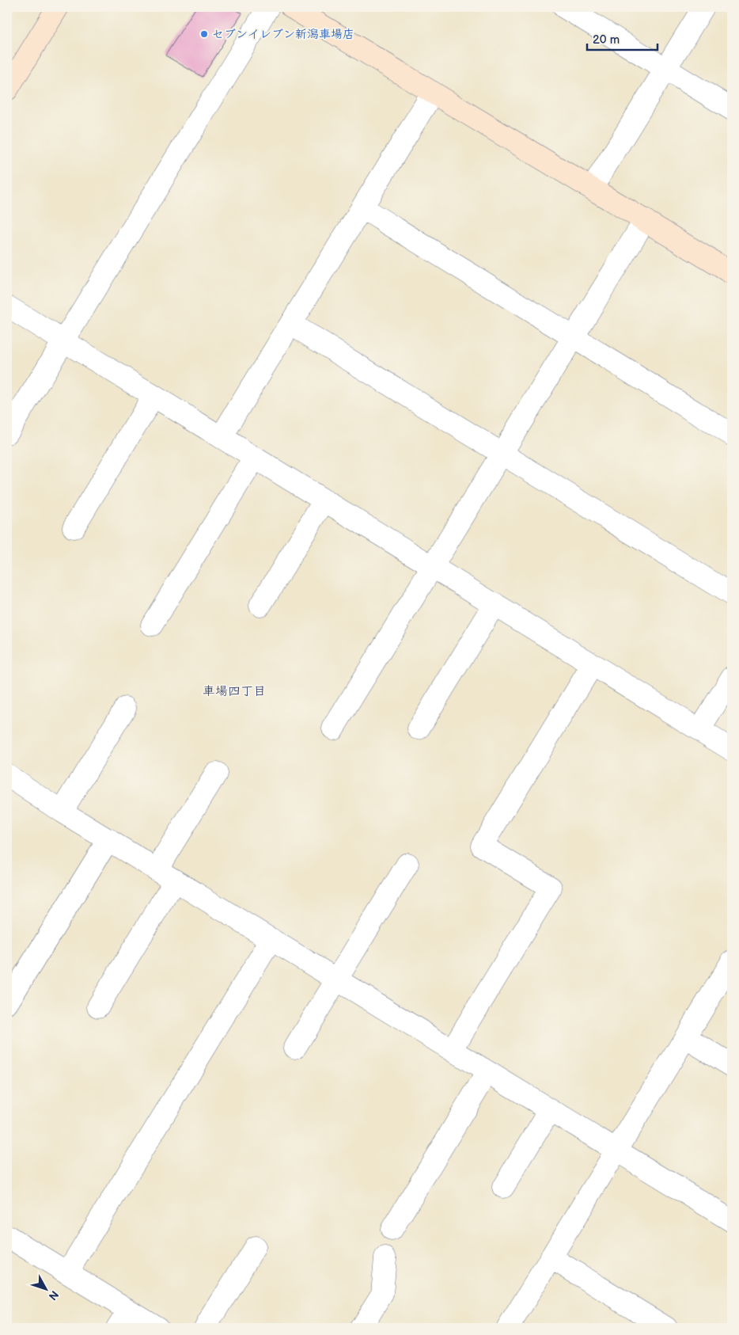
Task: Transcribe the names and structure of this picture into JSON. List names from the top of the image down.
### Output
{
  "districts": ["車場四丁目"],
  "places": ["セブンイレブン新潟車場店"],
  "scale_bar": "20 m",
  "north": "bottom right"
}
